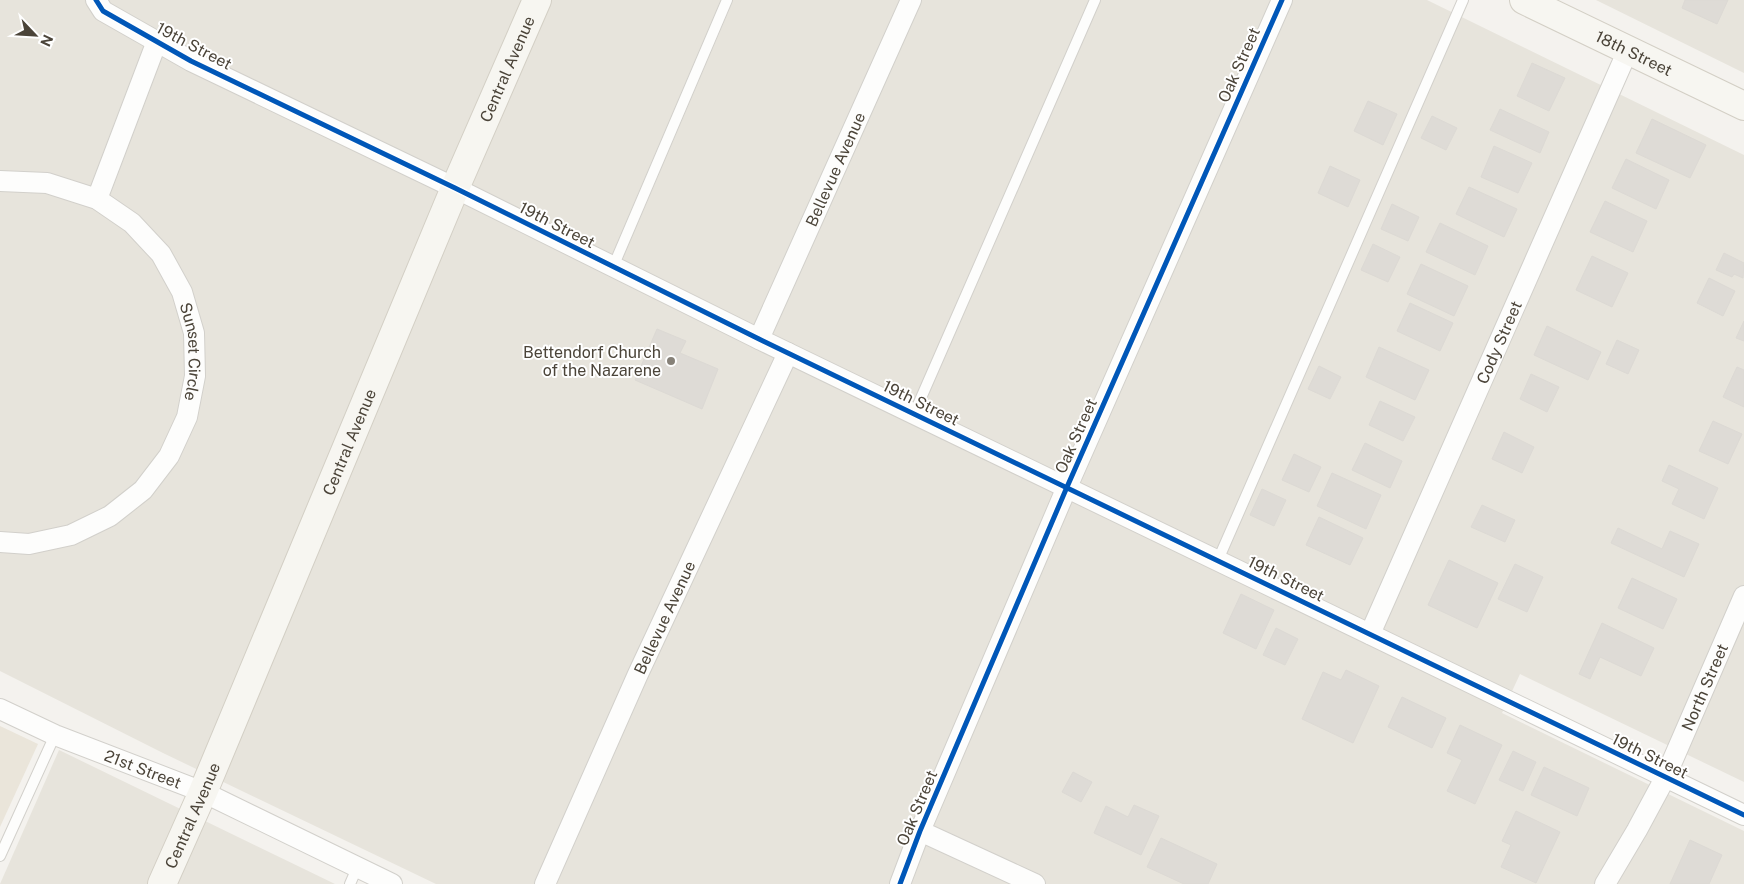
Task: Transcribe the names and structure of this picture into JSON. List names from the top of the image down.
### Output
{
  "streets": {
    "street": [
      "19th Street",
      "18th Street",
      "Oak Street",
      "Central Avenue",
      "Bellevue Avenue",
      "Cody Street",
      "Sunset Circle",
      "North Street",
      "21st Street"
    ]
  },
  "crossings": [
    ["19th Street", "Oak Street"],
    ["19th Street", "Central Avenue"],
    ["19th Street", "Bellevue Avenue"],
    ["19th Street", "Cody Street"],
    ["19th Street", "North Street"],
    ["18th Street", "Cody Street"],
    ["Central Avenue", "21st Street"]
  ],
  "places": ["Bettendorf Church of the Nazarene"],
  "north": "bottom right"
}
